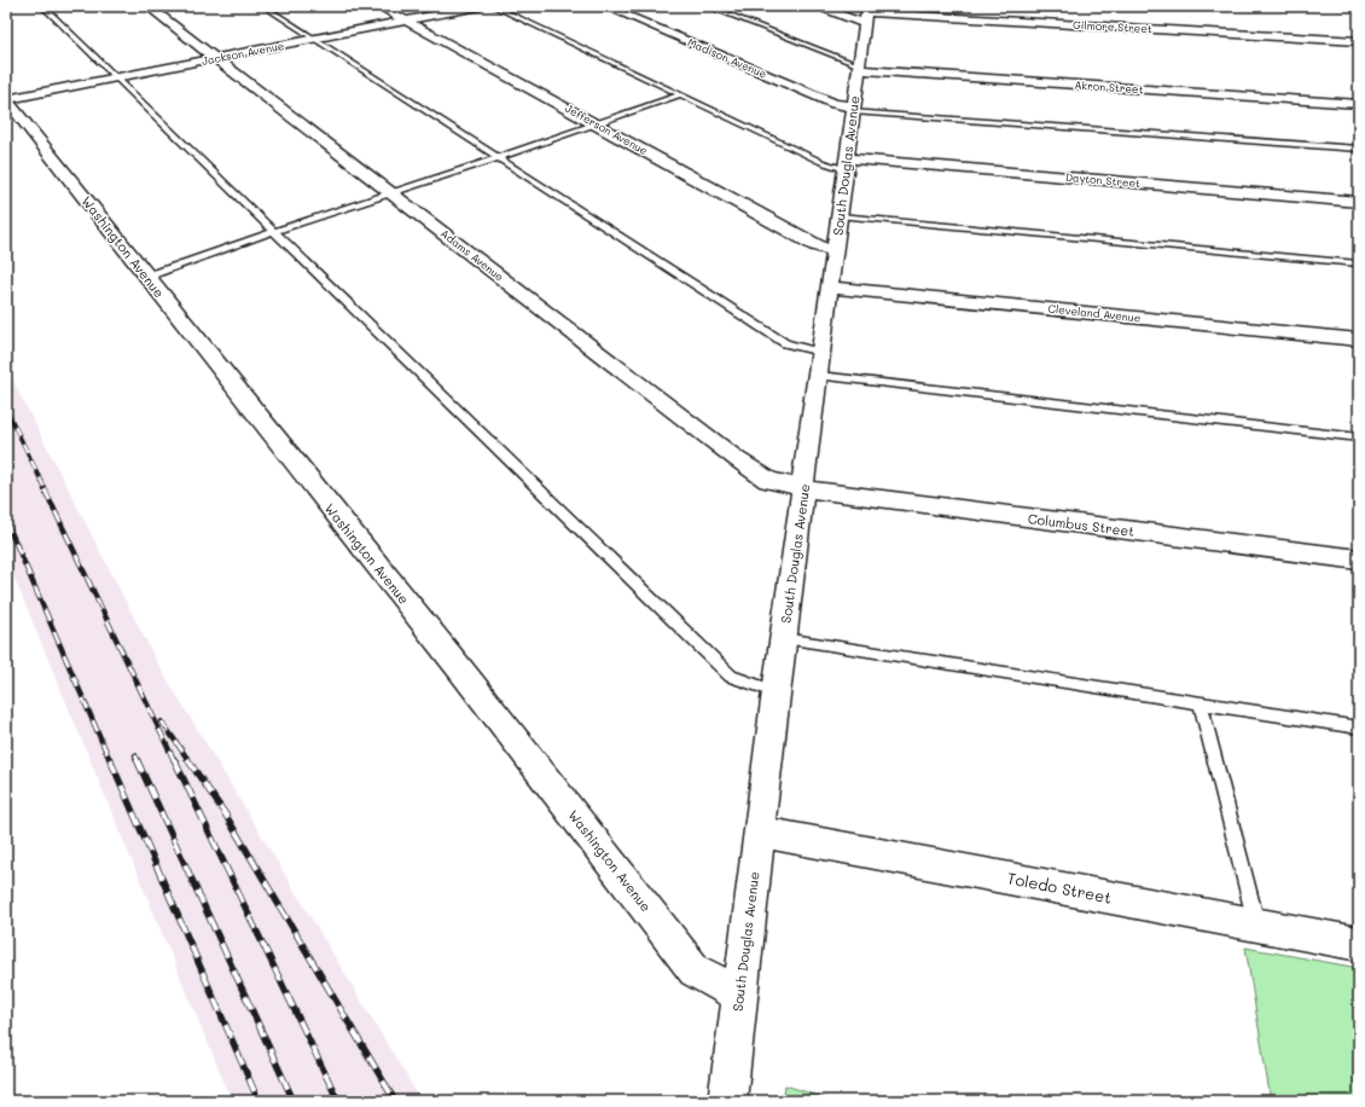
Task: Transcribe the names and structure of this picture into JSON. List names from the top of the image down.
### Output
{
  "streets": {
    "street": [
      "Gilmore Street",
      "Jackson Avenue",
      "Madison Avenue",
      "Akron Street",
      "Jefferson Avenue",
      "South Douglas Avenue",
      "Dayton Street",
      "Washington Avenue",
      "Adams Avenue",
      "Cleveland Avenue",
      "Columbus Street",
      "Toledo Street"
    ]
  },
  "crossings": [
    ["Gilmore Street", "South Douglas Avenue"],
    ["Jackson Avenue", "Jefferson Avenue"],
    ["Jackson Avenue", "Washington Avenue"],
    ["Jackson Avenue", "Adams Avenue"],
    ["Madison Avenue", "South Douglas Avenue"],
    ["Akron Street", "South Douglas Avenue"],
    ["Jefferson Avenue", "South Douglas Avenue"],
    ["South Douglas Avenue", "Dayton Street"],
    ["South Douglas Avenue", "Washington Avenue"],
    ["South Douglas Avenue", "Adams Avenue"],
    ["South Douglas Avenue", "Cleveland Avenue"],
    ["South Douglas Avenue", "Columbus Street"],
    ["South Douglas Avenue", "Toledo Street"],
    ["Adams Avenue", "Columbus Street"]
  ]
}
